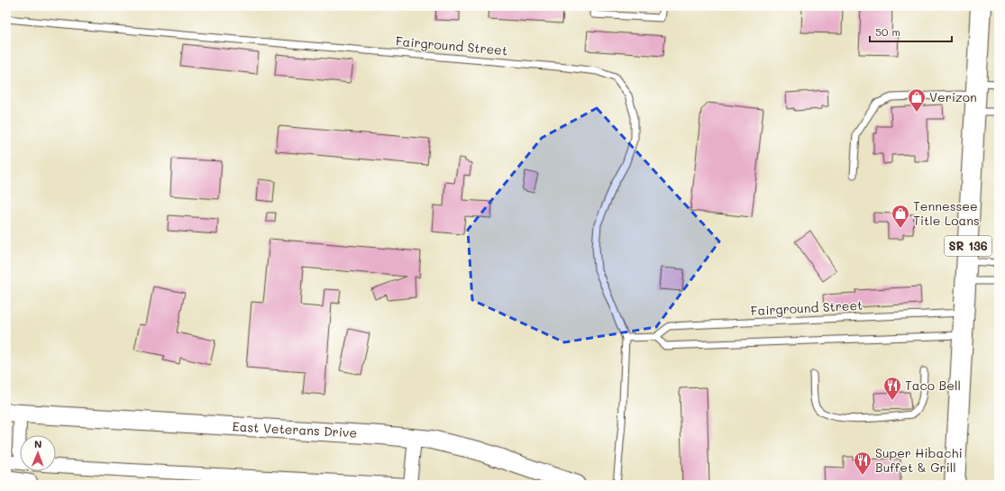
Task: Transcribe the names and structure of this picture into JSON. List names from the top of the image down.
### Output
{
  "streets": {
    "main road": ["SR 136"],
    "street": ["East Veterans Drive"],
    "lane": ["Fairground Street"]
  },
  "crossings": [
    ["Fairground Street", "SR 136"]
  ],
  "places": {
    "shop": ["Verizon", "Tennessee Title Loans"],
    "restaurant": ["Taco Bell", "Super Hibachi Buffet & Grill"]
  },
  "scale_bar": "50 m",
  "north": "top"
}
